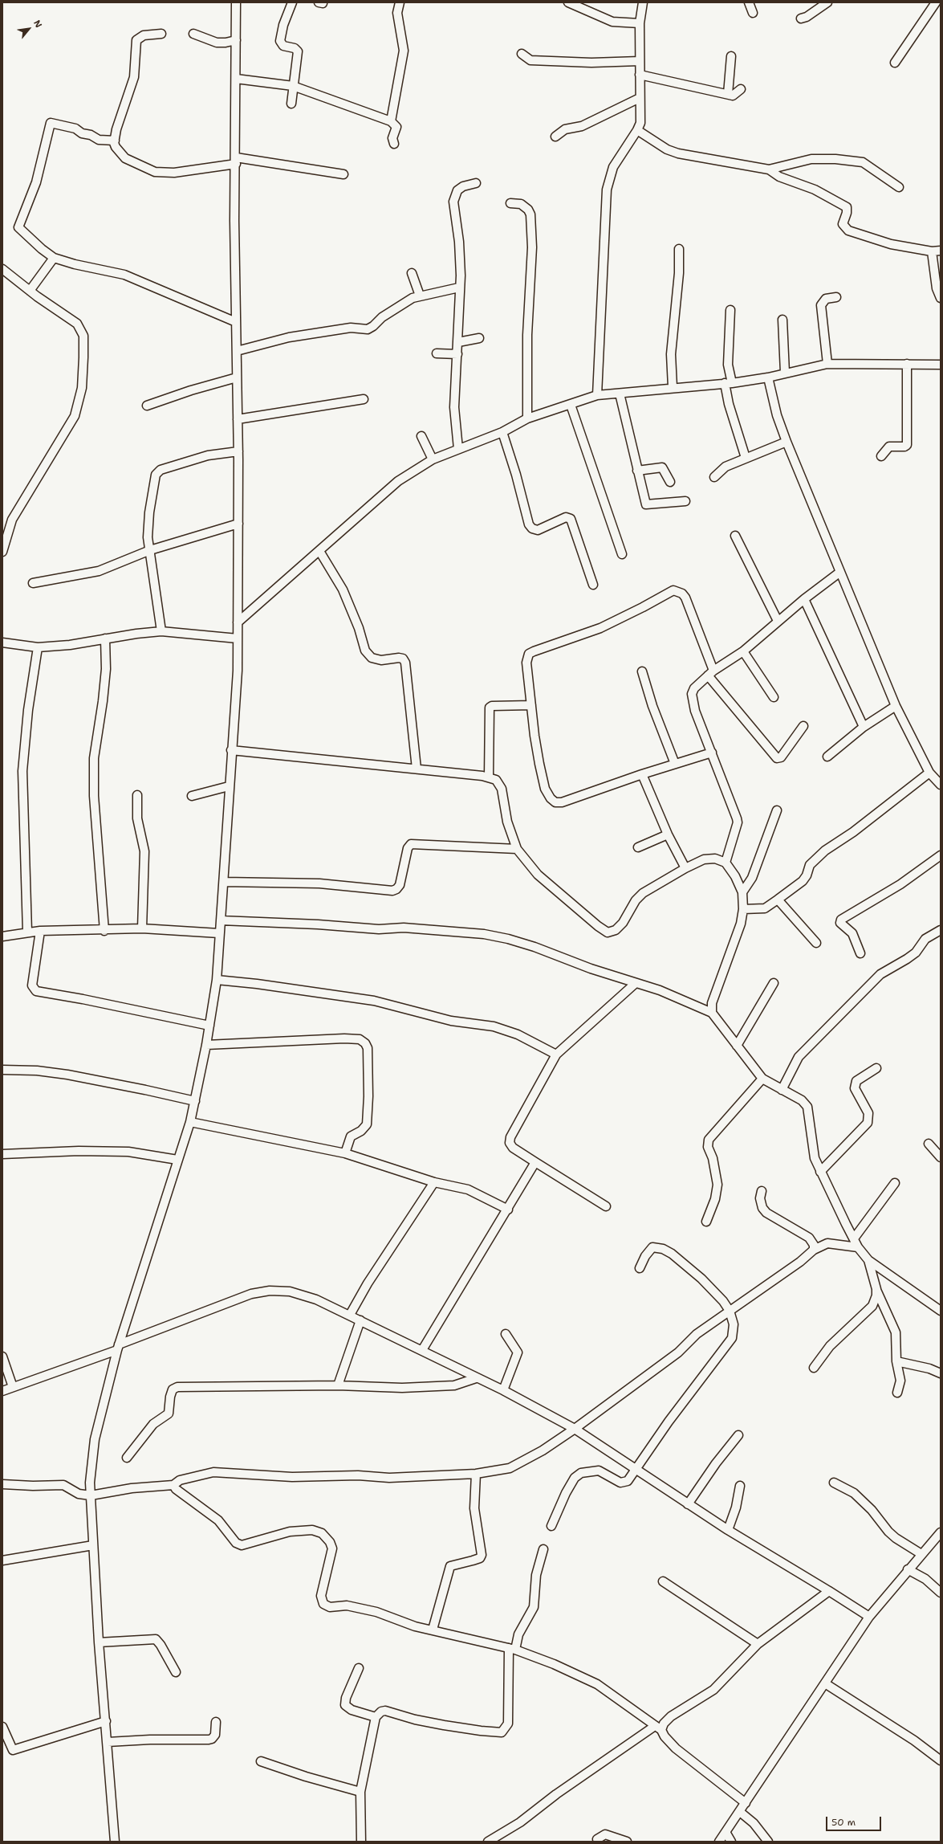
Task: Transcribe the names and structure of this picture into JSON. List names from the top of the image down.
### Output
{
  "scale_bar": "50 m",
  "north": "top right"
}
